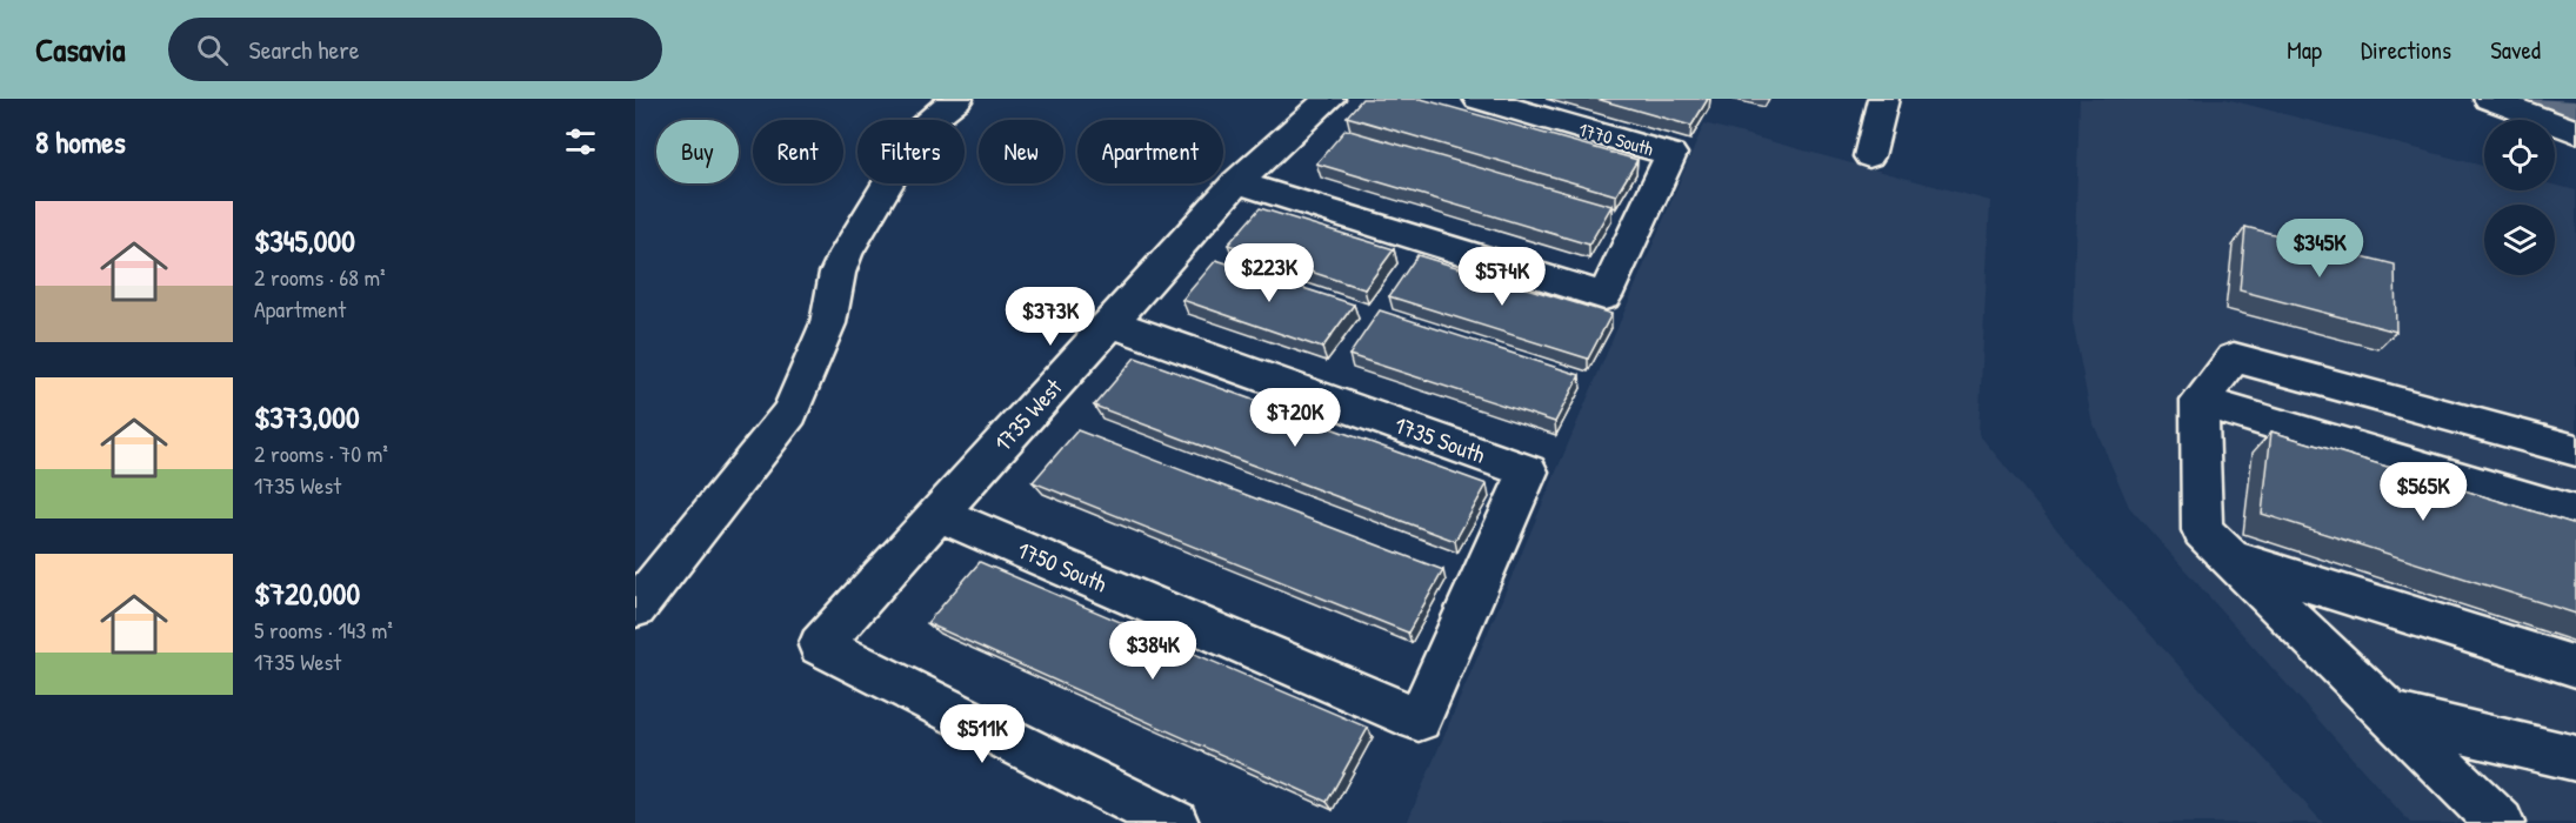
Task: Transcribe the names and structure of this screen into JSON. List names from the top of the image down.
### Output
{
  "streets": {
    "street": [
      "1770 South",
      "1735 West",
      "1735 South",
      "1750 South"
    ]
  },
  "crossings": [
    ["1770 South", "1735 West"],
    ["1735 West", "1735 South"],
    ["1735 West", "1750 South"],
    ["1735 South", "1750 South"]
  ],
  "page": {
    "header": "Casavia",
    "search": "Search here",
    "nav": ["Map", "Directions", "Saved"],
    "heading": "8 homes",
    "chip": [
      "Buy",
      "Rent",
      "Filters",
      "New",
      "Apartment"
    ],
    "list": [
      {
        "name": "$345,000",
        "note": "2 rooms · 68 m² · Apartment"
      },
      {
        "name": "$373,000",
        "note": "2 rooms · 70 m² · 1735 West"
      },
      {
        "name": "$720,000",
        "note": "5 rooms · 143 m² · 1735 West"
      }
    ],
    "price": [
      "$345K",
      "$223K",
      "$574K",
      "$373K",
      "$720K",
      "$565K",
      "$384K",
      "$511K"
    ]
  }
}
